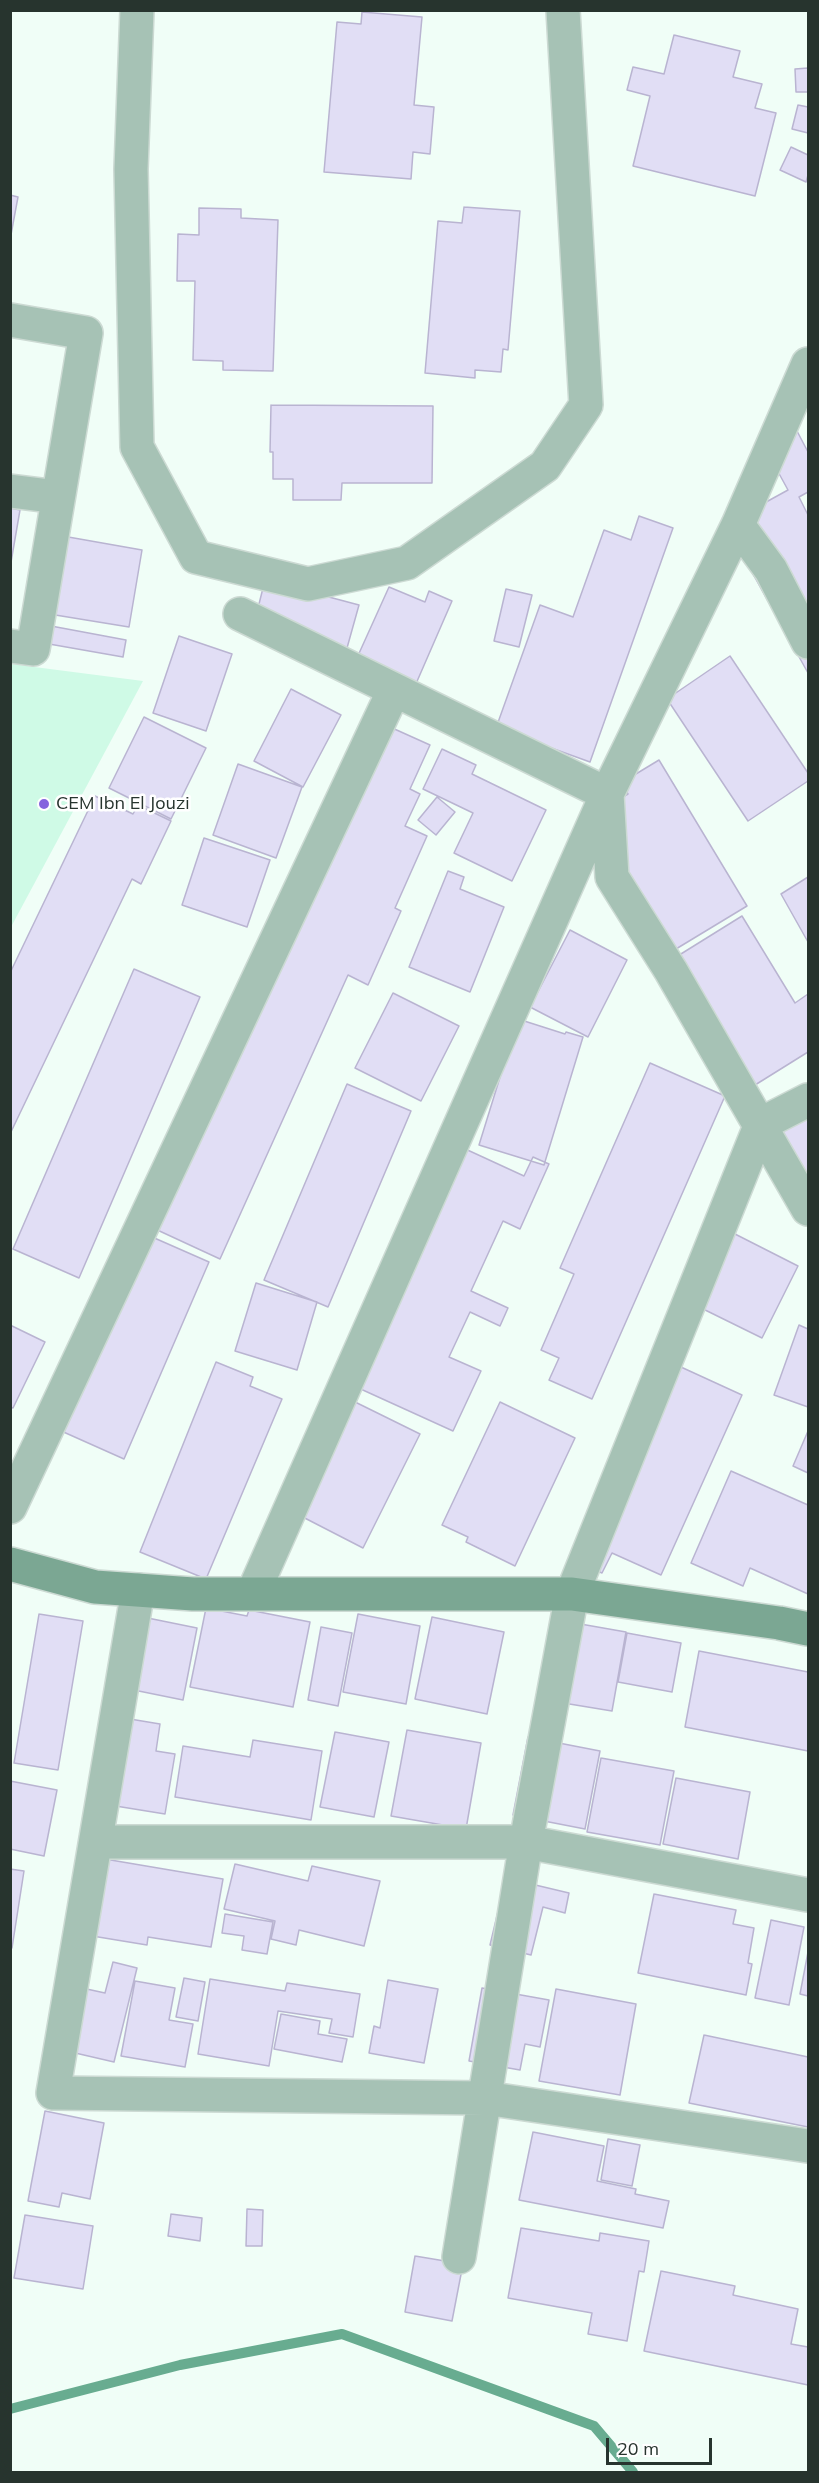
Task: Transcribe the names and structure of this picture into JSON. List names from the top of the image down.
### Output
{
  "places": ["CEM Ibn El Jouzi"],
  "scale_bar": "20 m"
}
